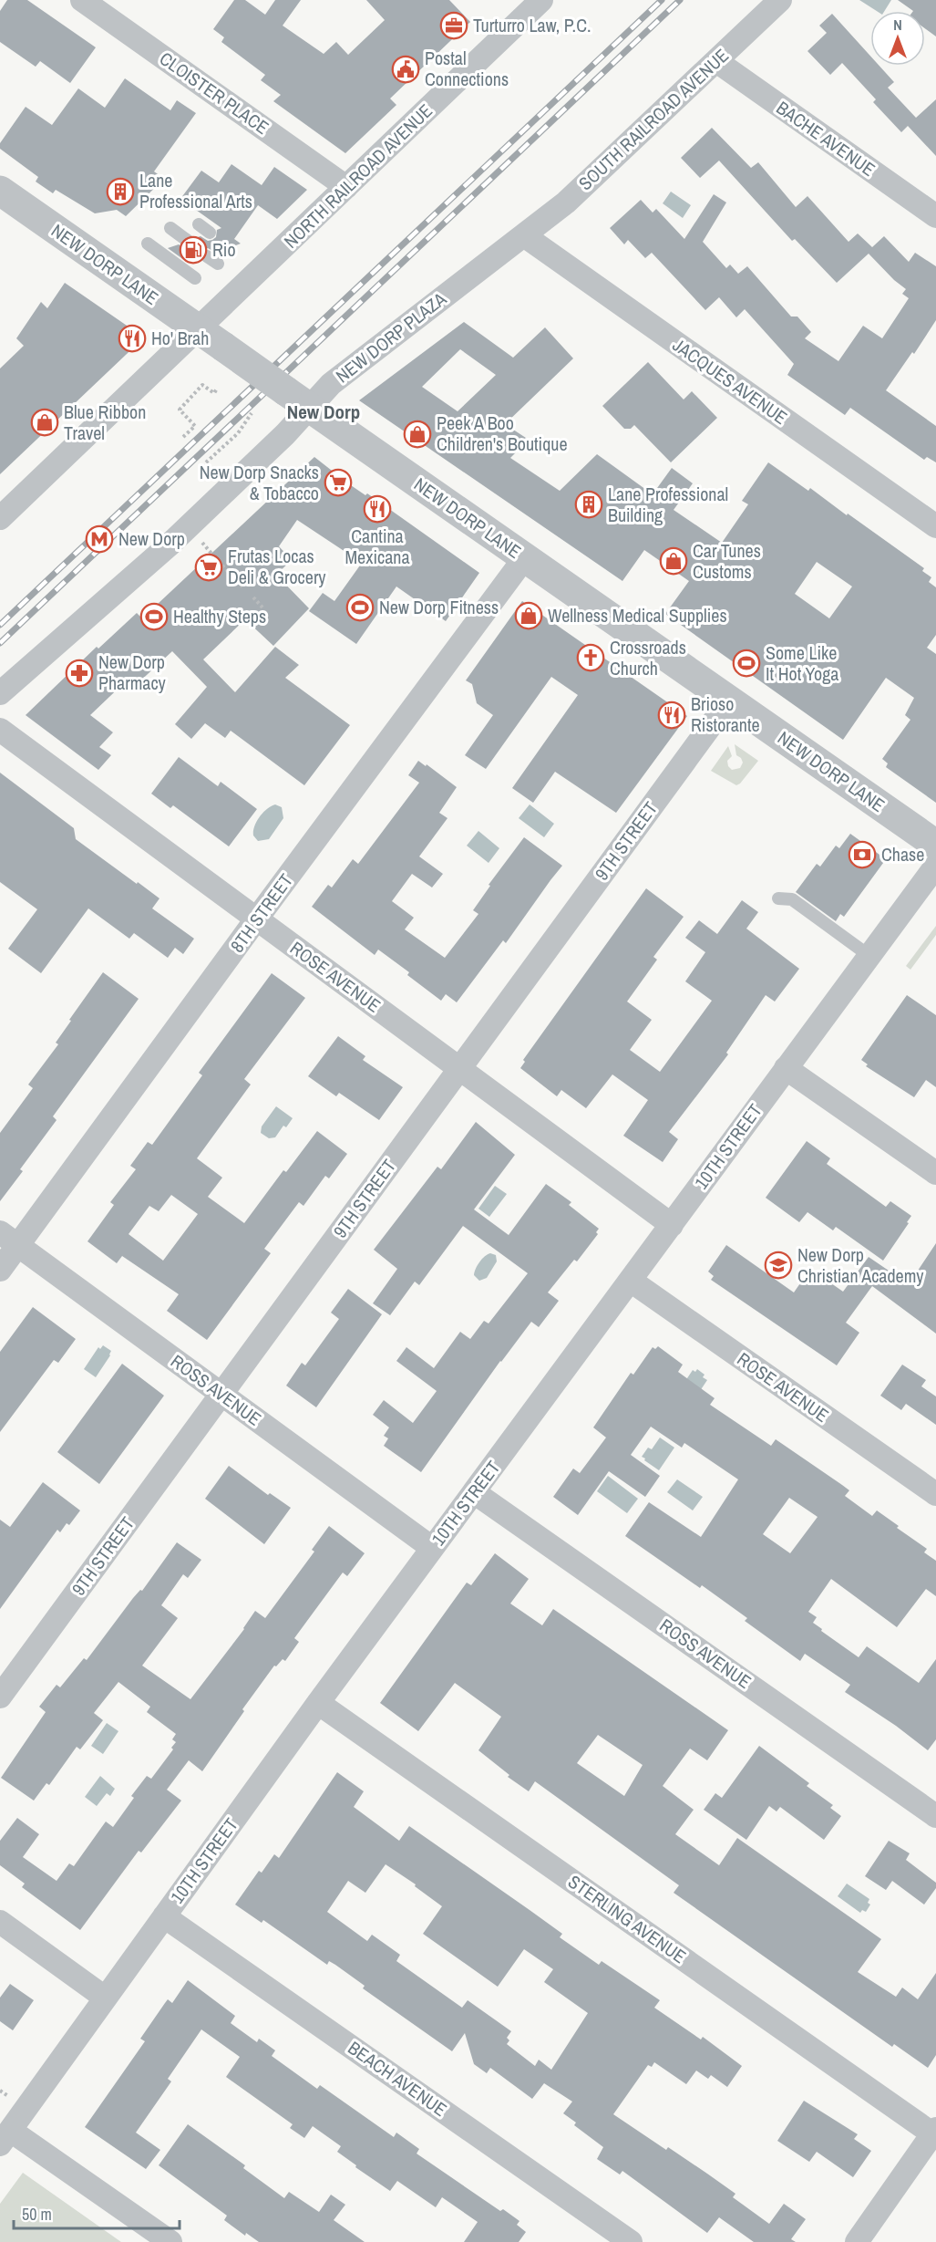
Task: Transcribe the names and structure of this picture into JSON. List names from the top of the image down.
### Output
{
  "streets": {
    "street": [
      "CLOISTER PLACE",
      "SOUTH RAILROAD AVENUE",
      "BACHE AVENUE",
      "NORTH RAILROAD AVENUE",
      "NEW DORP LANE",
      "NEW DORP PLAZA",
      "JACQUES AVENUE",
      "9TH STREET",
      "8TH STREET",
      "ROSE AVENUE",
      "10TH STREET",
      "ROSS AVENUE",
      "STERLING AVENUE",
      "BEACH AVENUE"
    ]
  },
  "crossings": [
    ["CLOISTER PLACE", "NORTH RAILROAD AVENUE"],
    ["SOUTH RAILROAD AVENUE", "BACHE AVENUE"],
    ["SOUTH RAILROAD AVENUE", "NEW DORP PLAZA"],
    ["SOUTH RAILROAD AVENUE", "JACQUES AVENUE"],
    ["NORTH RAILROAD AVENUE", "NEW DORP LANE"],
    ["NEW DORP LANE", "NEW DORP PLAZA"],
    ["NEW DORP LANE", "9TH STREET"],
    ["NEW DORP LANE", "8TH STREET"],
    ["NEW DORP PLAZA", "JACQUES AVENUE"],
    ["9TH STREET", "ROSE AVENUE"],
    ["9TH STREET", "ROSS AVENUE"],
    ["8TH STREET", "ROSE AVENUE"],
    ["8TH STREET", "ROSS AVENUE"],
    ["ROSE AVENUE", "10TH STREET"],
    ["10TH STREET", "ROSS AVENUE"],
    ["10TH STREET", "STERLING AVENUE"],
    ["10TH STREET", "BEACH AVENUE"]
  ],
  "districts": ["New Dorp"],
  "places": {
    "office": ["Turturro Law, P.C."],
    "public building": ["Postal Connections"],
    "building": ["Lane Professional Arts", "Lane Professional Building"],
    "fuel station": ["Rio"],
    "restaurant": ["Ho' Brah", "Cantina Mexicana", "Brioso Ristorante"],
    "shop": [
      "Blue Ribbon Travel",
      "Peek A Boo Children's Boutique",
      "Car Tunes Customs",
      "Wellness Medical Supplies"
    ],
    "supermarket": ["New Dorp Snacks & Tobacco", "Frutas Locas Deli & Grocery"],
    "metro station": ["New Dorp"],
    "sports": ["New Dorp Fitness", "Healthy Steps", "Some Like It Hot Yoga"],
    "church": ["Crossroads Church"],
    "pharmacy": ["New Dorp Pharmacy"],
    "bank": ["Chase"],
    "school or university": ["New Dorp Christian Academy"]
  },
  "scale_bar": "50 m",
  "north": "top"
}
